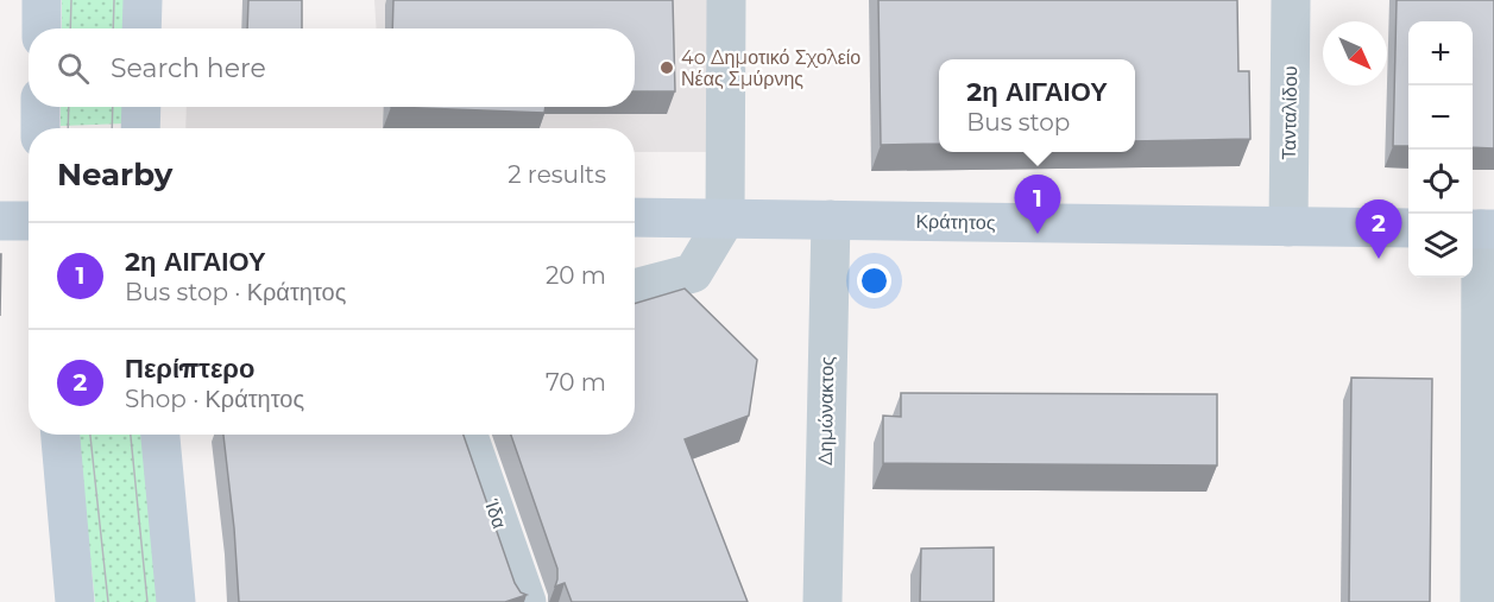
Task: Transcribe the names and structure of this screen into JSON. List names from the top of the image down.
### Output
{
  "streets": {
    "street": [
      "Τανταλίδου",
      "Κράτητος",
      "Δημώνακτος",
      "Ίδα"
    ]
  },
  "crossings": [
    ["Τανταλίδου", "Κράτητος"],
    ["Κράτητος", "Δημώνακτος"]
  ],
  "places": ["4o Δημοτικό Σχολείο Νέας Σμύρνης"],
  "north": "bottom right",
  "page": {
    "map_buttons": ["+", "−"],
    "search": "Search here",
    "popup": ["2η ΑΙΓΑΙΟΥ", "Bus stop"],
    "heading": ["Nearby", "2 results"],
    "pins": ["1", "2"],
    "list": [
      {
        "mark": "1",
        "name": "2η ΑΙΓΑΙΟΥ",
        "note": "Bus stop · Κράτητος",
        "value": "20 m"
      },
      {
        "mark": "2",
        "name": "Περίπτερο",
        "note": "Shop · Κράτητος",
        "value": "70 m"
      }
    ]
  }
}
